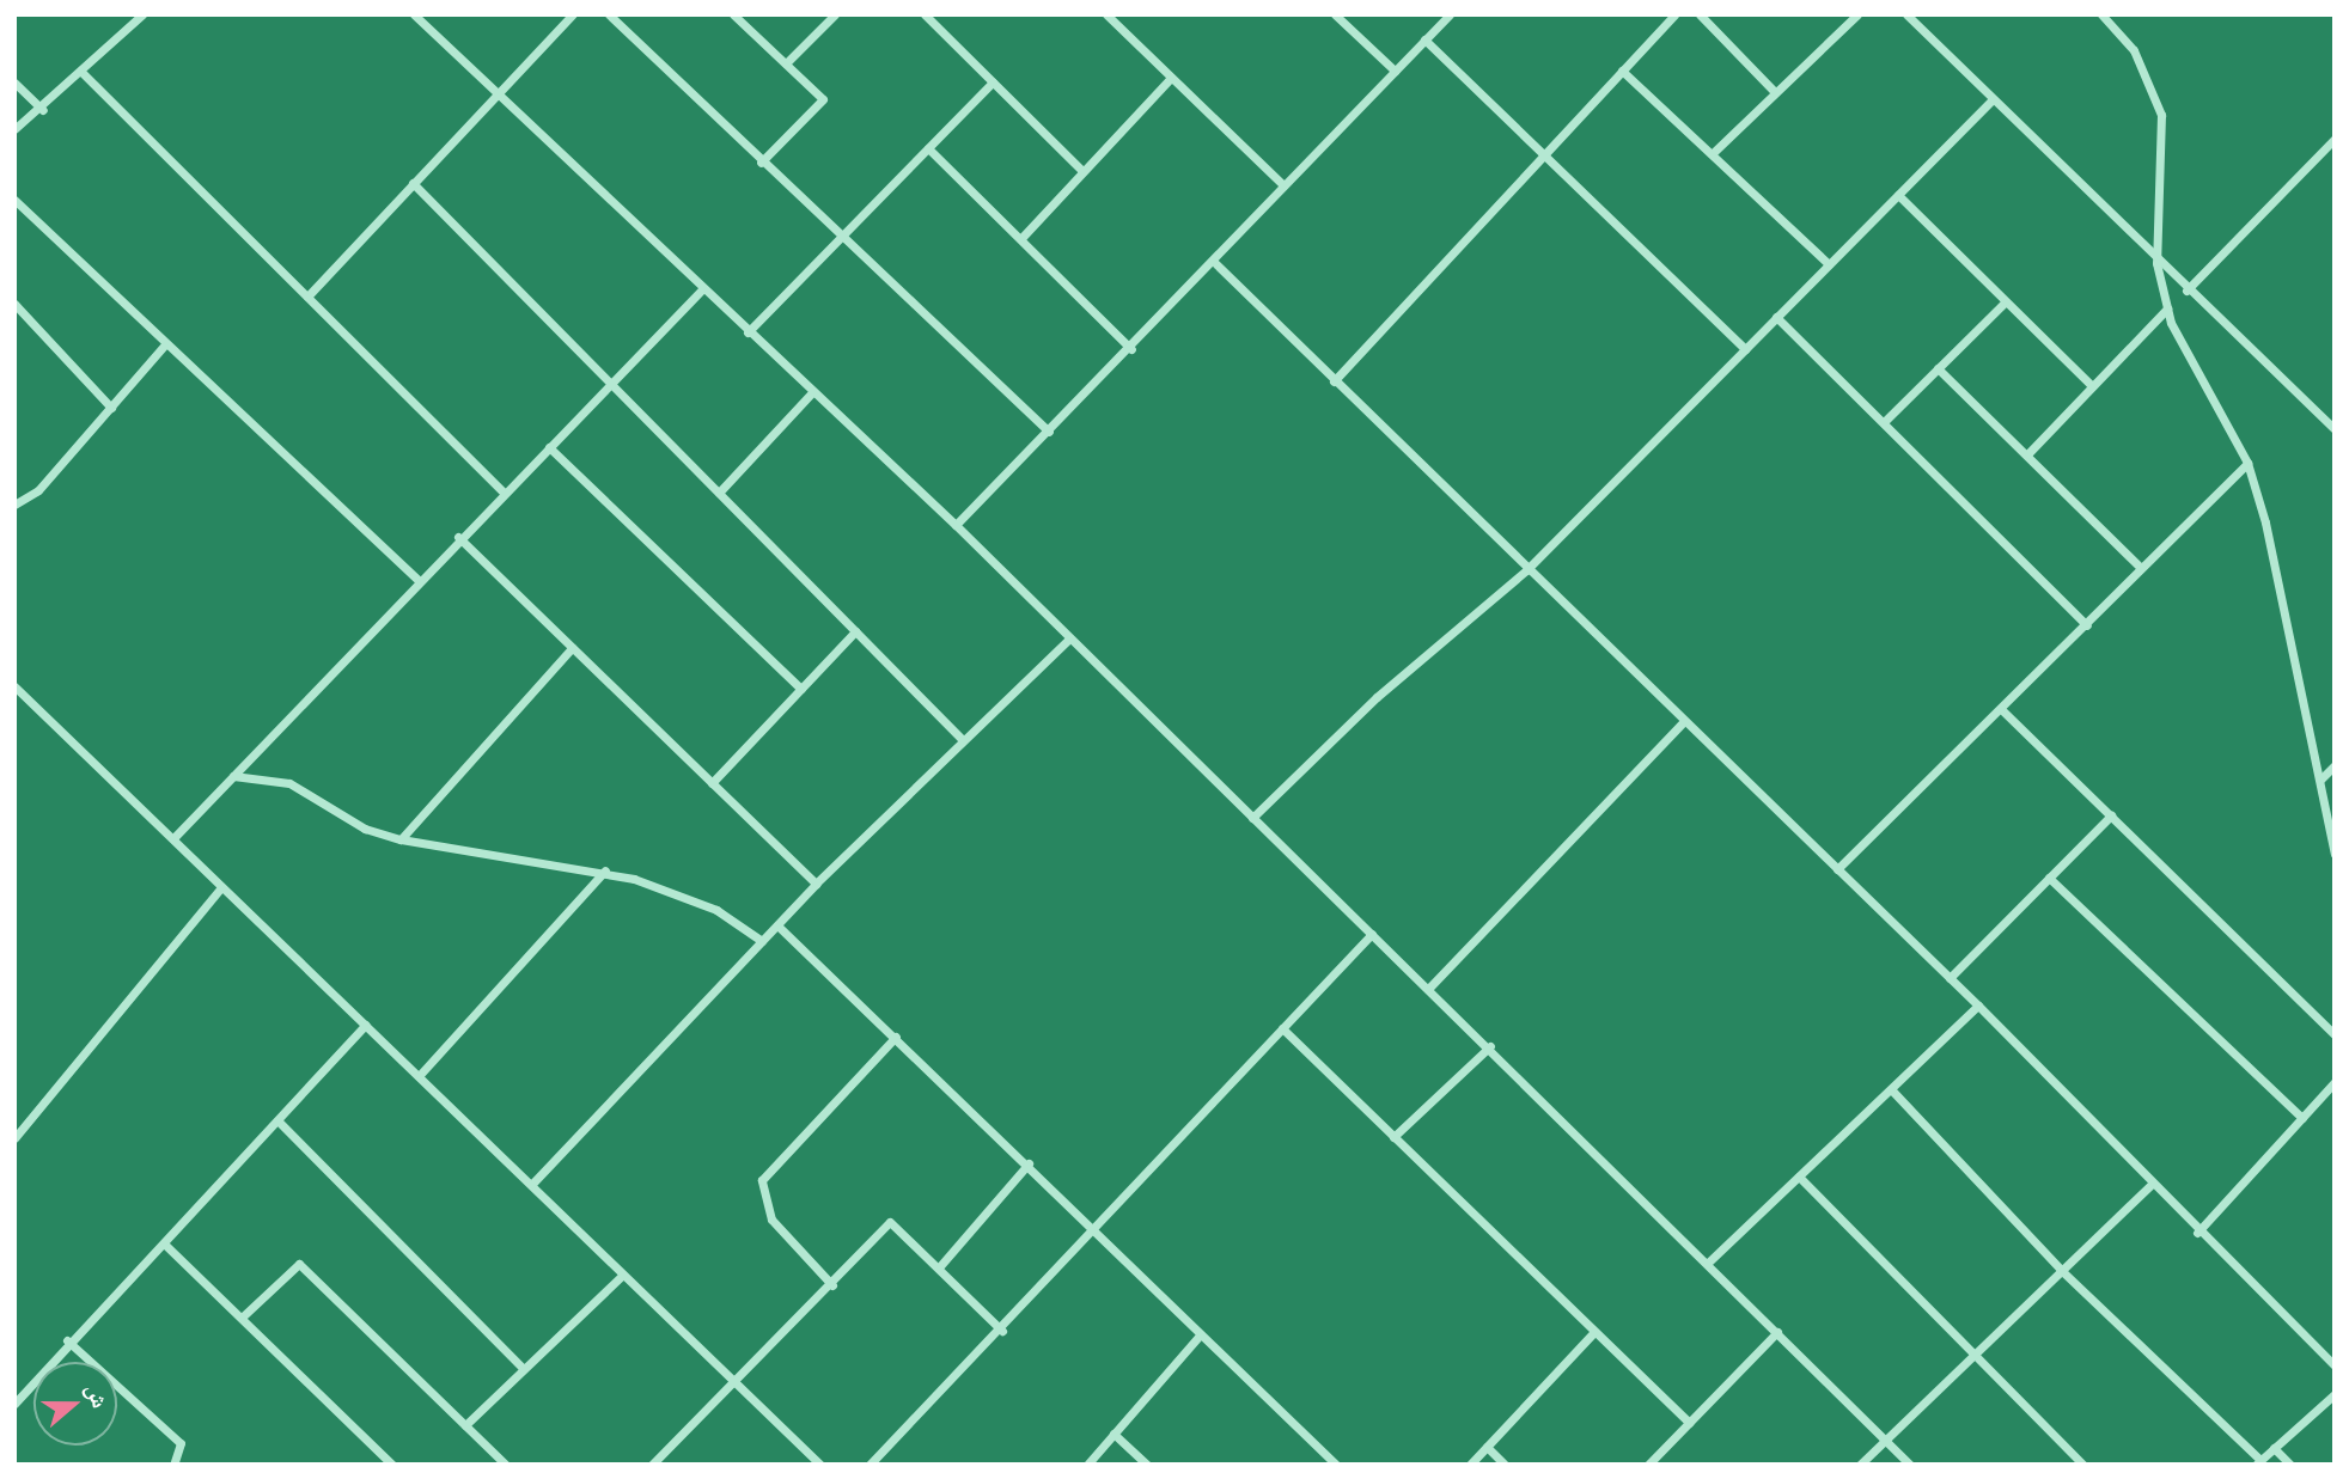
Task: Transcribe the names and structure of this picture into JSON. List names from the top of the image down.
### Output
{
  "north": "right"
}
